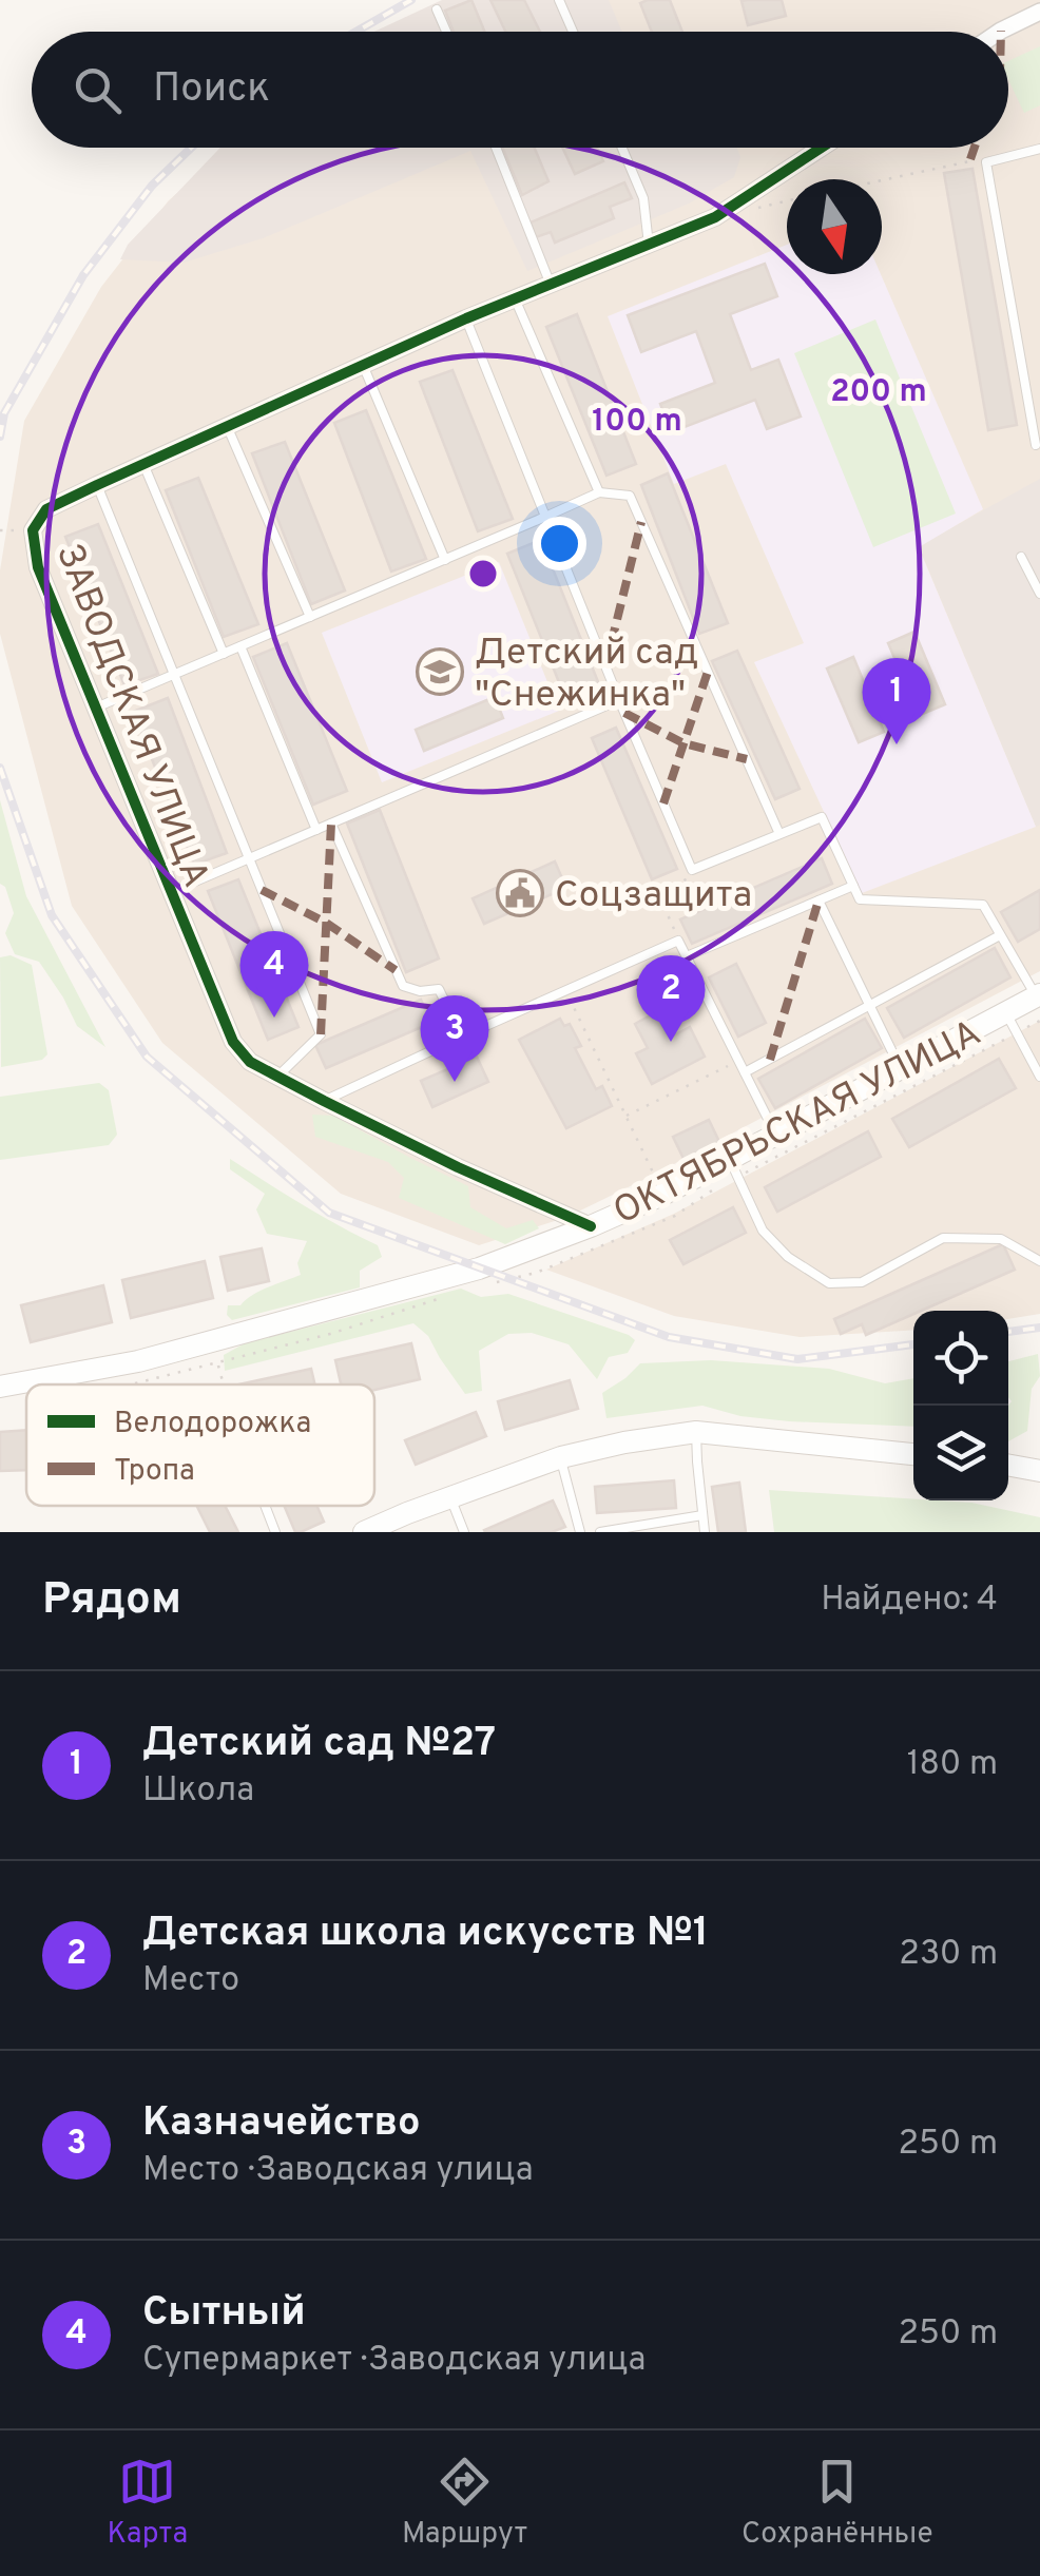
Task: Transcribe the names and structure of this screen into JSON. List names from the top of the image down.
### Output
{
  "streets": {
    "main road": ["ОКТЯБРЬСКАЯ УЛИЦА"],
    "street": ["ЗАВОДСКАЯ УЛИЦА"]
  },
  "crossings": [
    ["ЗАВОДСКАЯ УЛИЦА", "ОКТЯБРЬСКАЯ УЛИЦА"]
  ],
  "places": {
    "school or university": ["Детский сад \"Снежинка\""],
    "public building": ["Соцзащита"]
  },
  "legend": ["Велодорожка", "Тропа"],
  "north": "bottom",
  "page": {
    "search": "Поиск",
    "pins": [
      "1",
      "4",
      "2",
      "3"
    ],
    "heading": ["Рядом", "Найдено: 4"],
    "list": [
      {
        "mark": "1",
        "name": "Детский сад №27",
        "note": "Школа",
        "value": "180 m"
      },
      {
        "mark": "2",
        "name": "Детская школа искусств №1",
        "note": "Место",
        "value": "230 m"
      },
      {
        "mark": "3",
        "name": "Казначейство",
        "note": "Место · Заводская улица",
        "value": "250 m"
      },
      {
        "mark": "4",
        "name": "Сытный",
        "note": "Супермаркет · Заводская улица",
        "value": "250 m"
      }
    ],
    "nav": ["Карта", "Маршрут", "Сохранённые"]
  },
  "rings": ["200 m", "100 m"]
}
